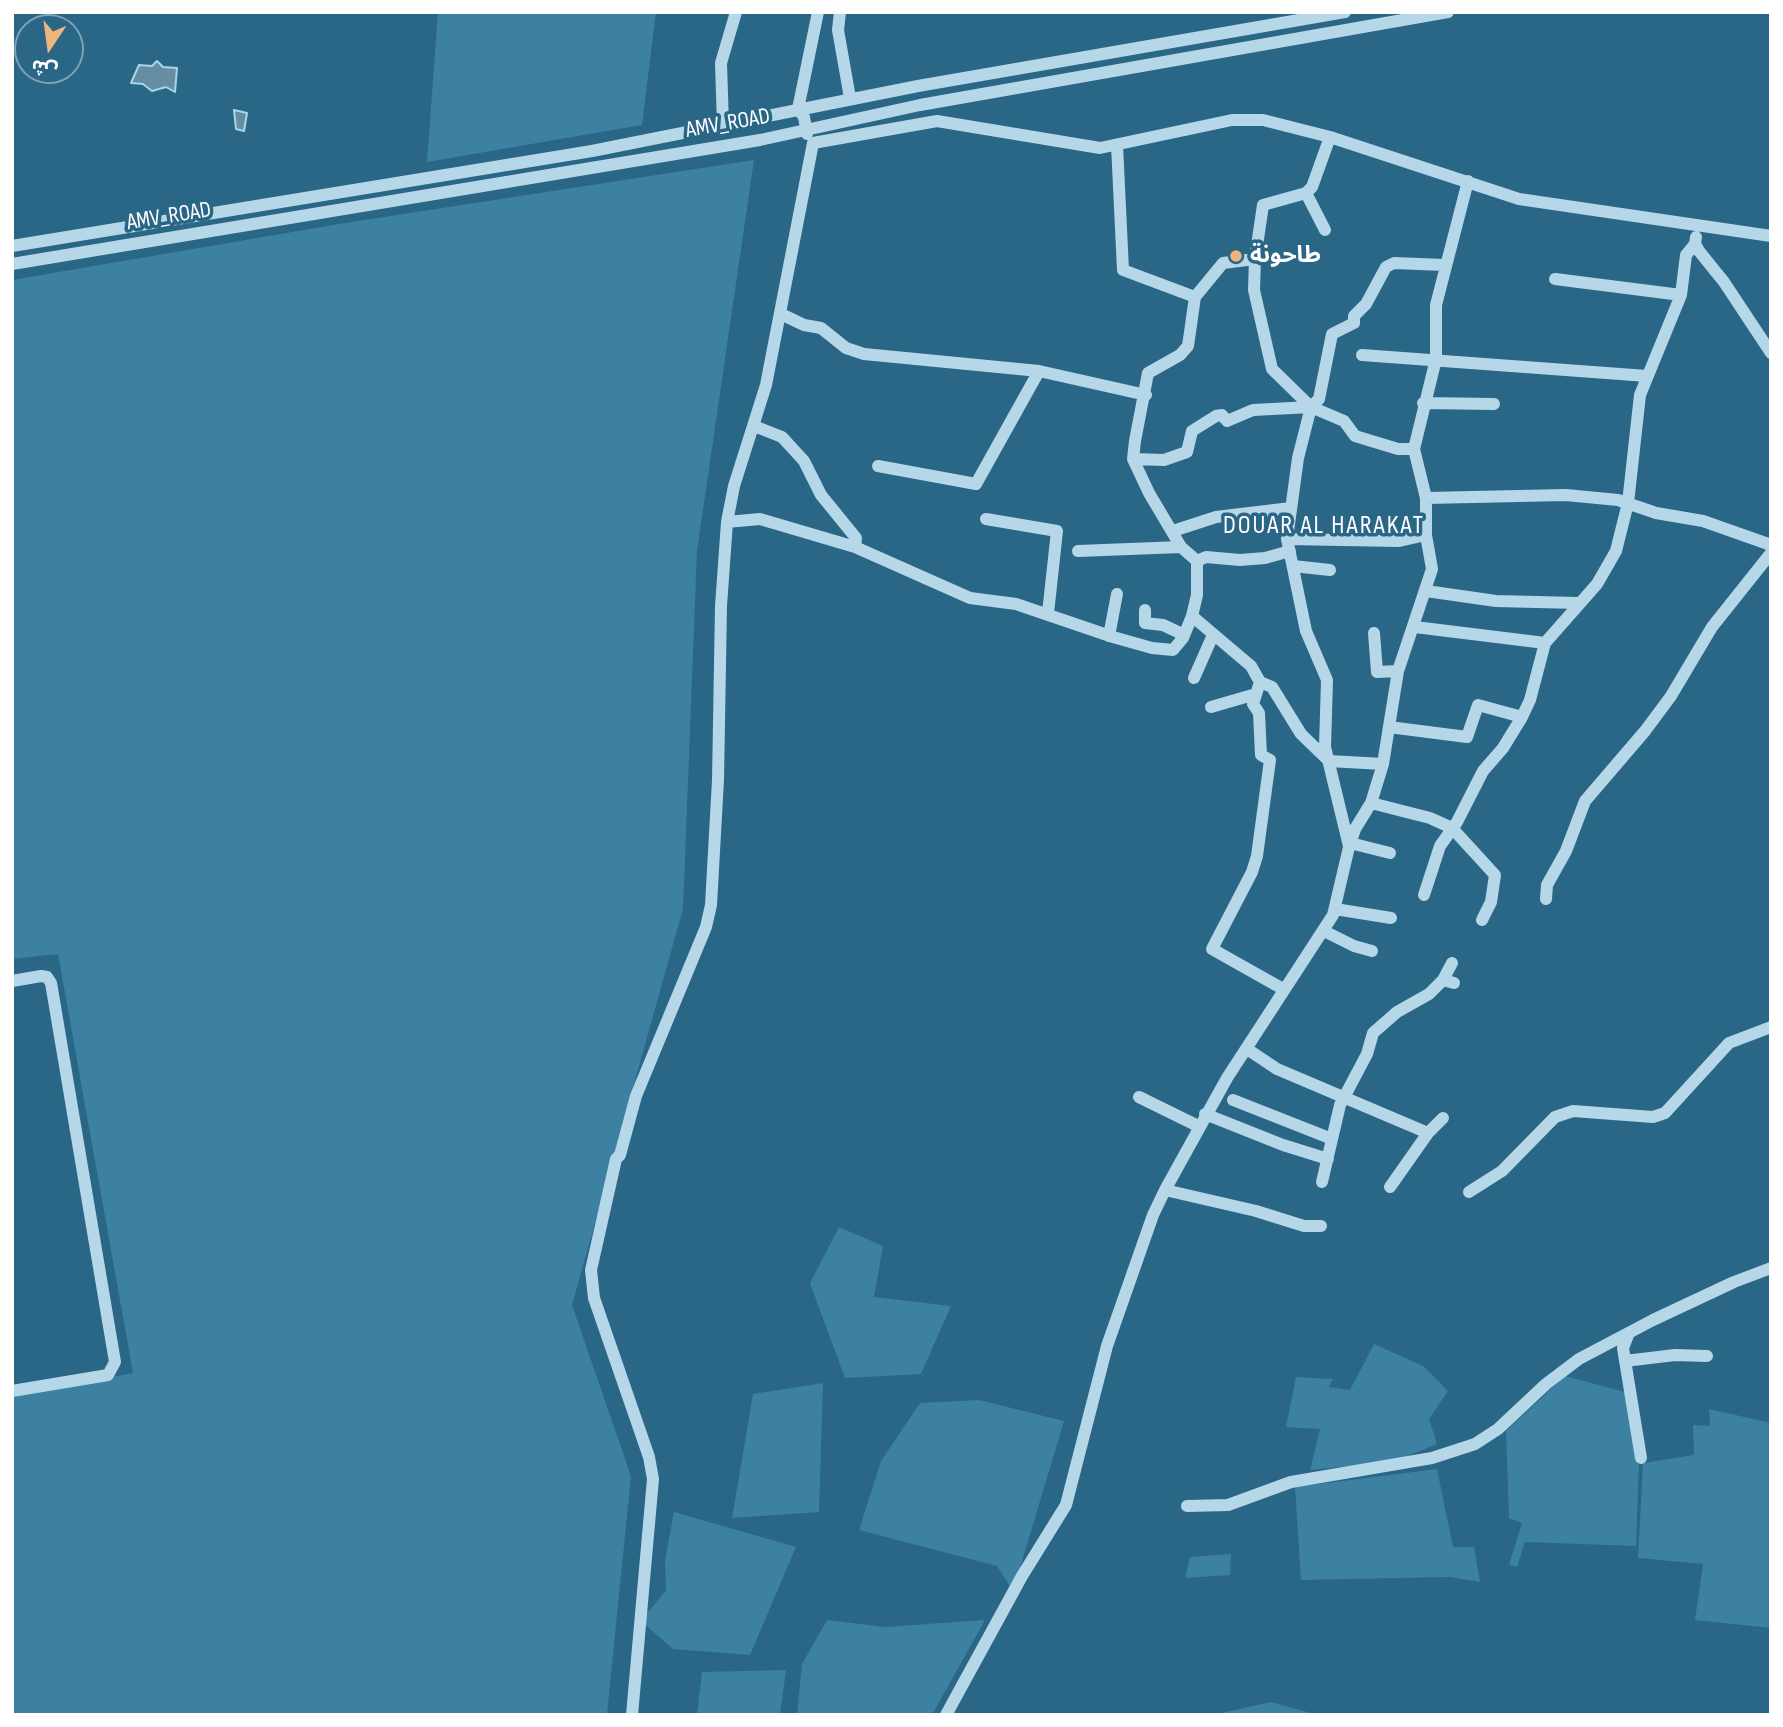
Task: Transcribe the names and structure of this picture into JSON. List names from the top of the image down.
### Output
{
  "streets": {
    "street": ["AMV_ROAD"]
  },
  "districts": ["DOUAR AL HARAKAT"],
  "places": ["طاحونة"],
  "north": "bottom"
}
